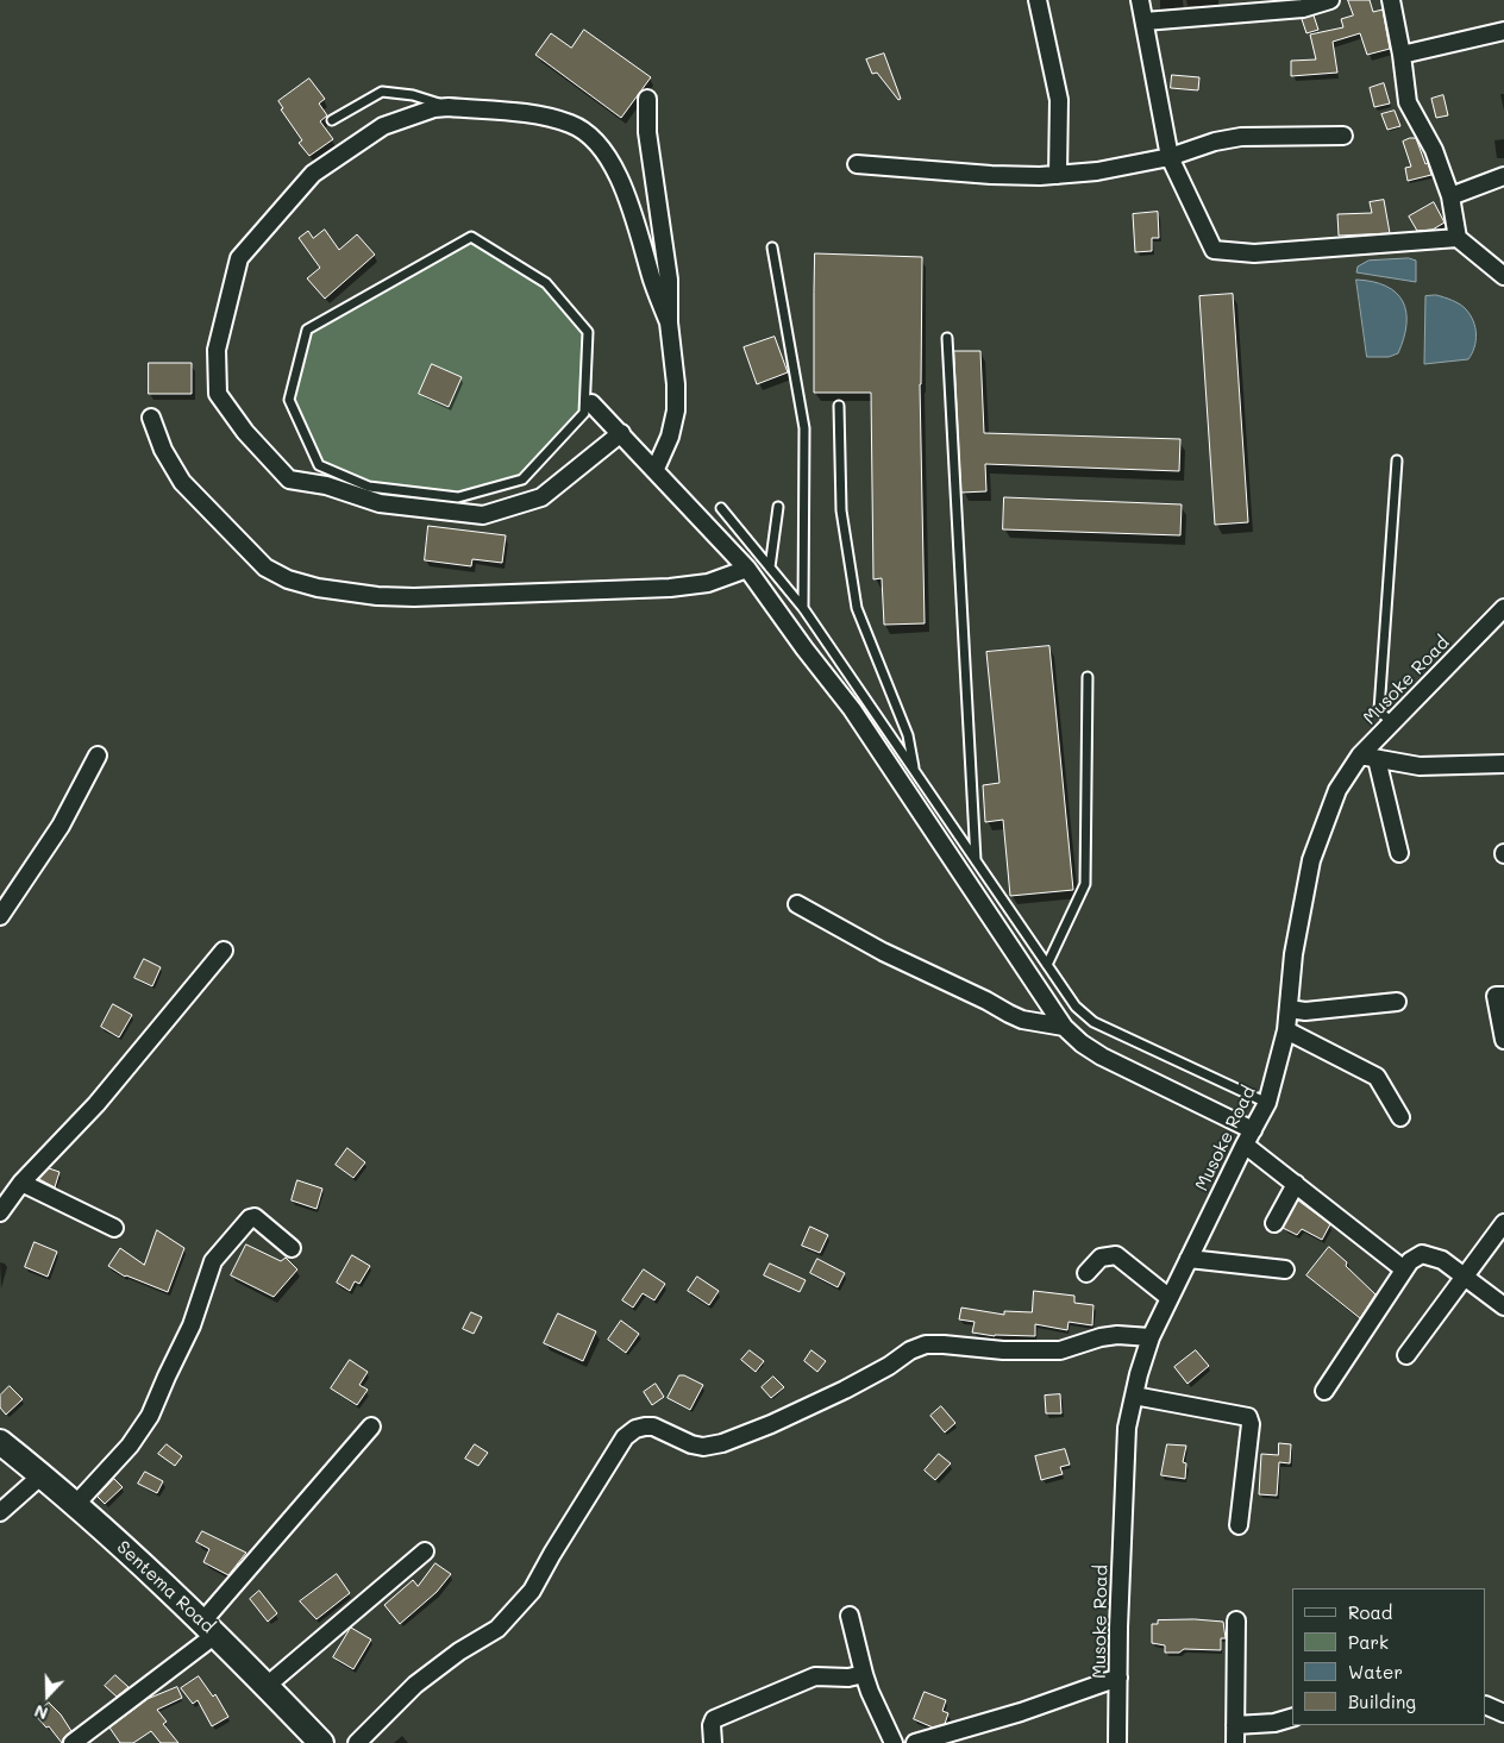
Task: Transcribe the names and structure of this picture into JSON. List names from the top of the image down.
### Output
{
  "streets": {
    "main road": ["Sentema Road"],
    "street": ["Musoke Road"]
  },
  "legend": [
    "Road",
    "Park",
    "Water",
    "Building"
  ],
  "north": "bottom"
}
